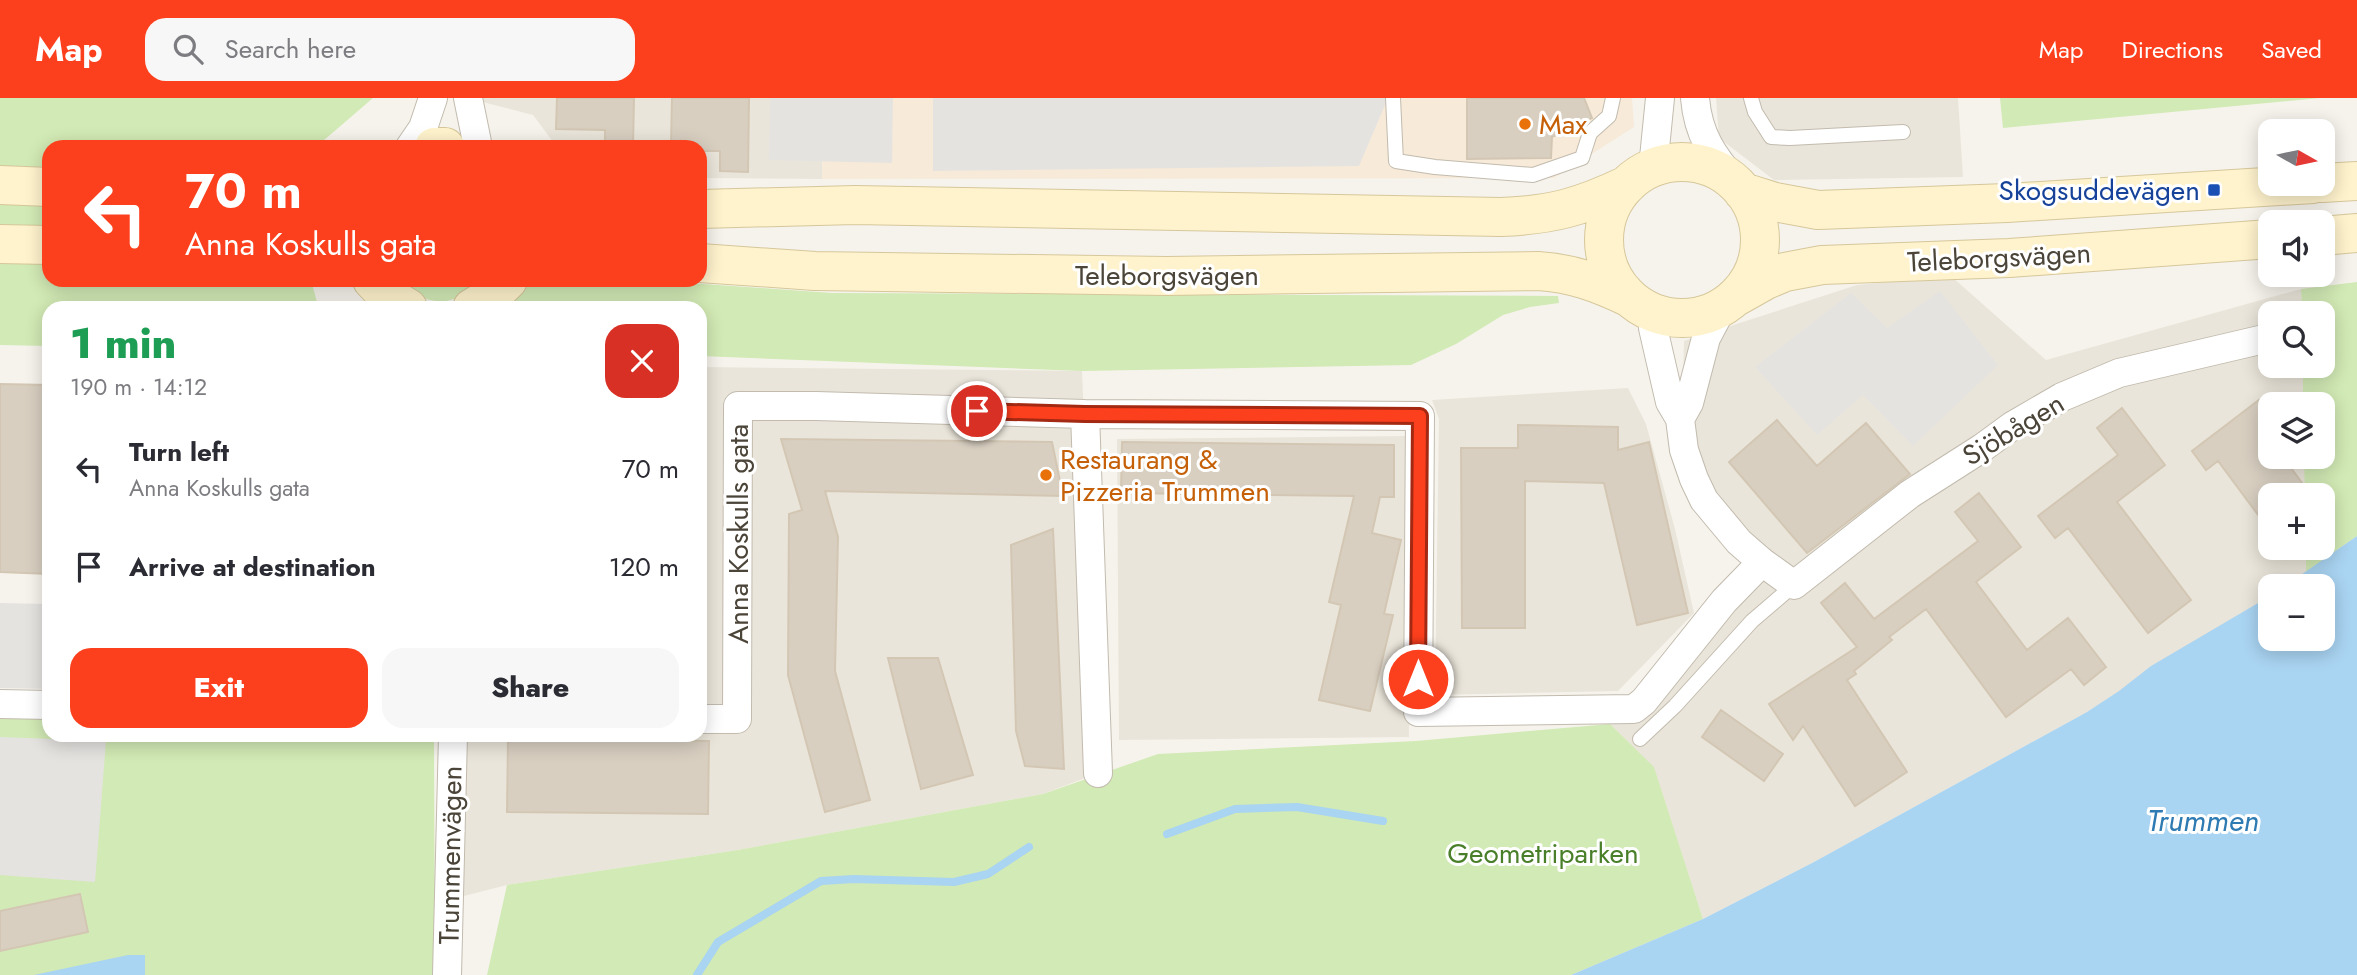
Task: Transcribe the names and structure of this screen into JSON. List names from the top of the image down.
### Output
{
  "streets": {
    "main road": ["Teleborgsvägen"],
    "street": ["Sjöbågen", "Anna Koskulls gata", "Trummenvägen"]
  },
  "water": ["Trummen"],
  "parks": ["Geometriparken"],
  "places": {
    "other": ["Max", "Restaurang & Pizzeria Trummen"],
    "transit": ["Skogsuddevägen"]
  },
  "north": "right",
  "page": {
    "header": "Map",
    "search": "Search here",
    "nav": ["Map", "Directions", "Saved"],
    "map_buttons": ["+", "−"],
    "turn": ["70 m", "Anna Koskulls gata"],
    "heading": ["1 min", "190 m · 14:12"],
    "list": [
      {
        "name": "Turn left",
        "note": "Anna Koskulls gata",
        "value": "70 m"
      },
      {
        "name": "Arrive at destination",
        "value": "120 m"
      }
    ],
    "buttons": ["Exit", "Share"]
  }
}
